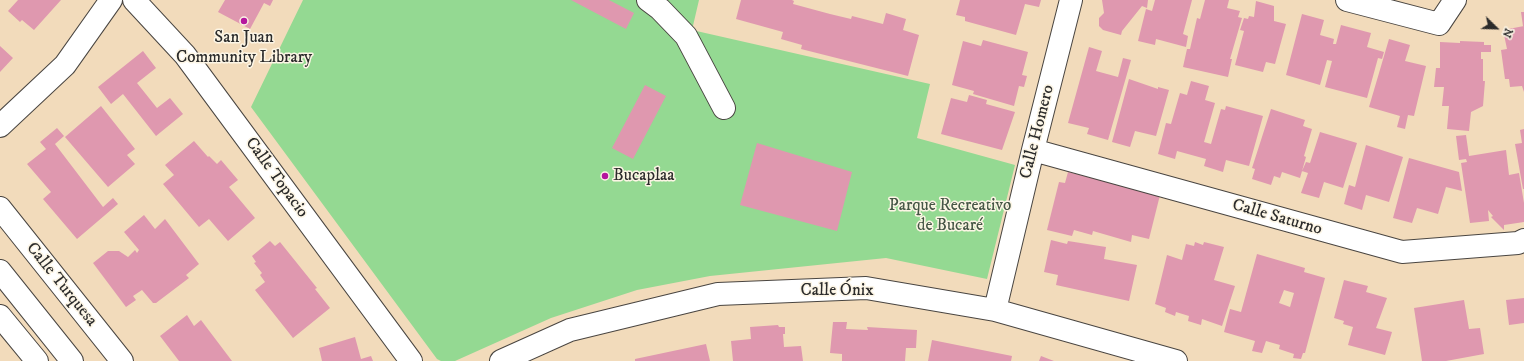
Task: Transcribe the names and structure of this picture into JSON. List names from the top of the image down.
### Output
{
  "streets": {
    "main road": [
      "Calle Homero",
      "Calle Topacio",
      "Calle Saturno",
      "Calle Turquesa",
      "Calle Ónix"
    ]
  },
  "crossings": [
    ["Calle Homero", "Calle Saturno"],
    ["Calle Homero", "Calle Ónix"]
  ],
  "parks": ["Parque Recreativo de Bucaré"],
  "places": ["San Juan Community Library", "Bucaplaa"],
  "north": "bottom right"
}
